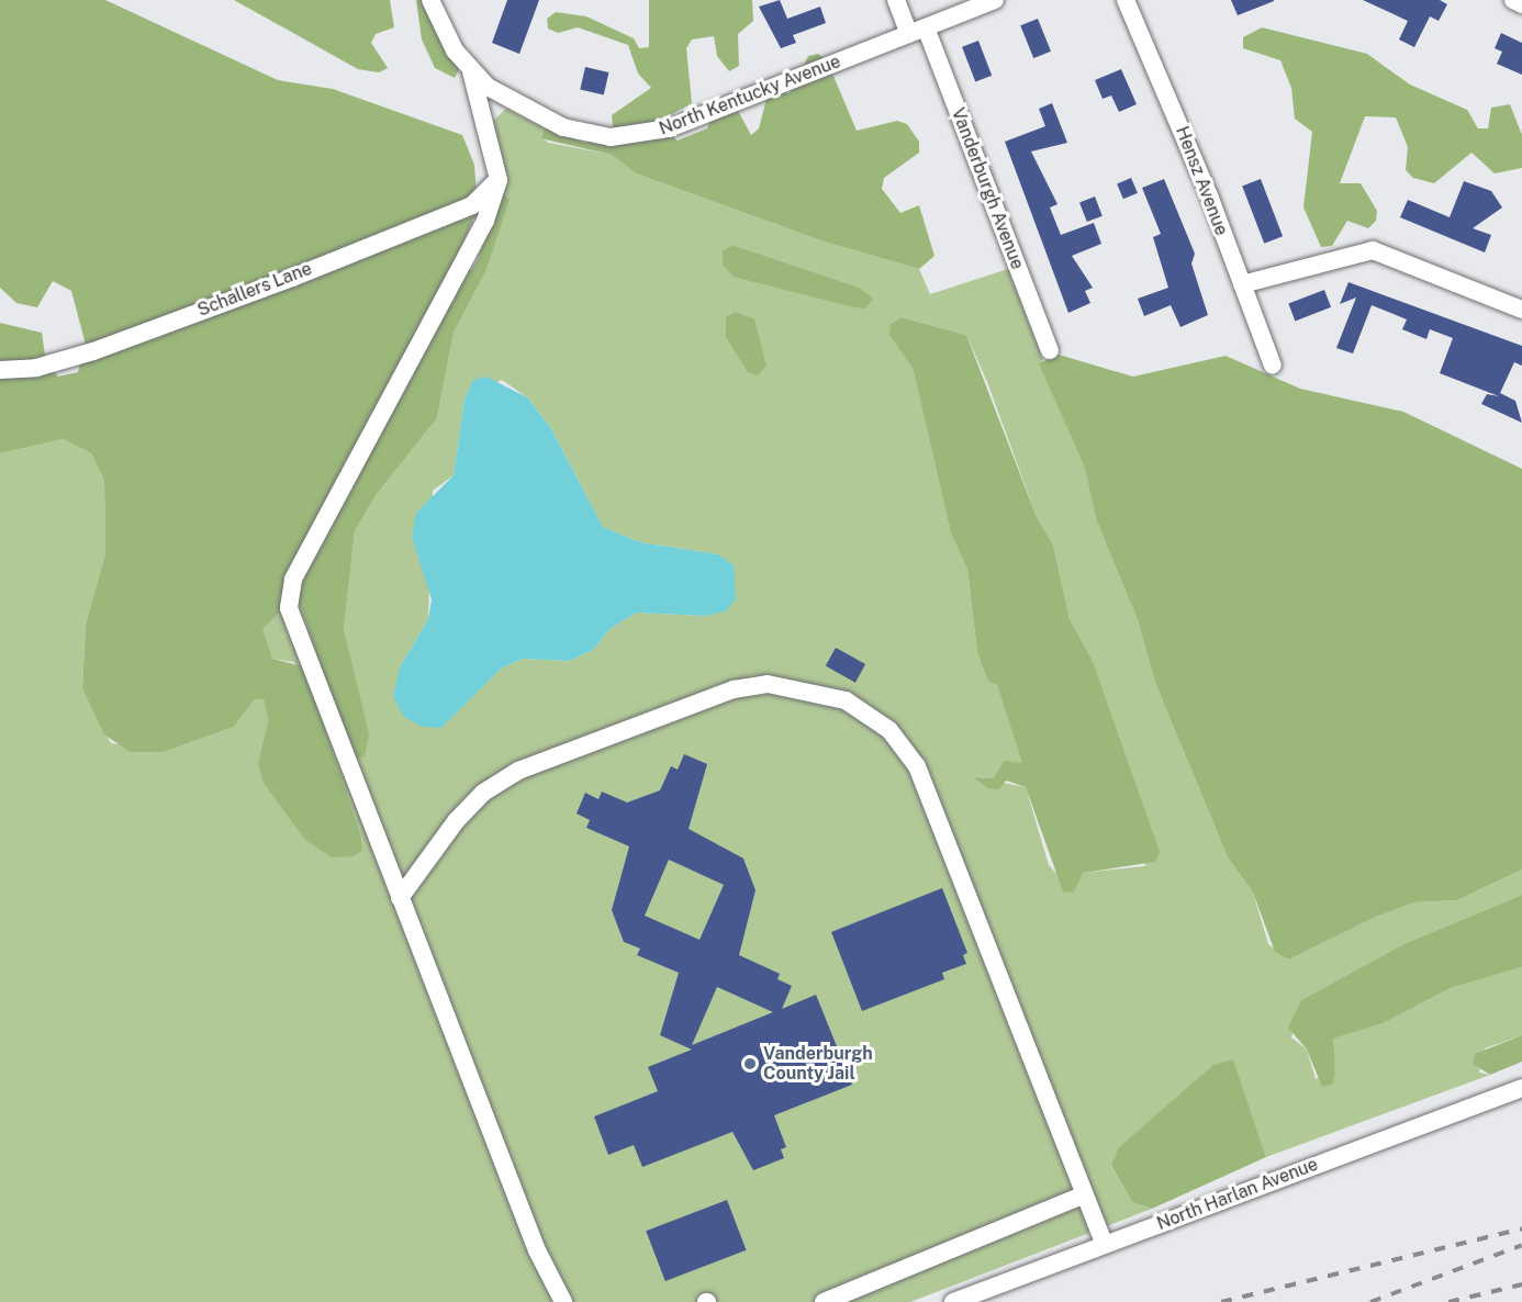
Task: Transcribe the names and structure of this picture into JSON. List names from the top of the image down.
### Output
{
  "streets": {
    "street": [
      "North Kentucky Avenue",
      "Hensz Avenue",
      "Vanderburgh Avenue",
      "Schallers Lane",
      "North Harlan Avenue"
    ]
  },
  "crossings": [
    ["North Kentucky Avenue", "Vanderburgh Avenue"]
  ],
  "places": ["Vanderburgh County Jail"]
}
